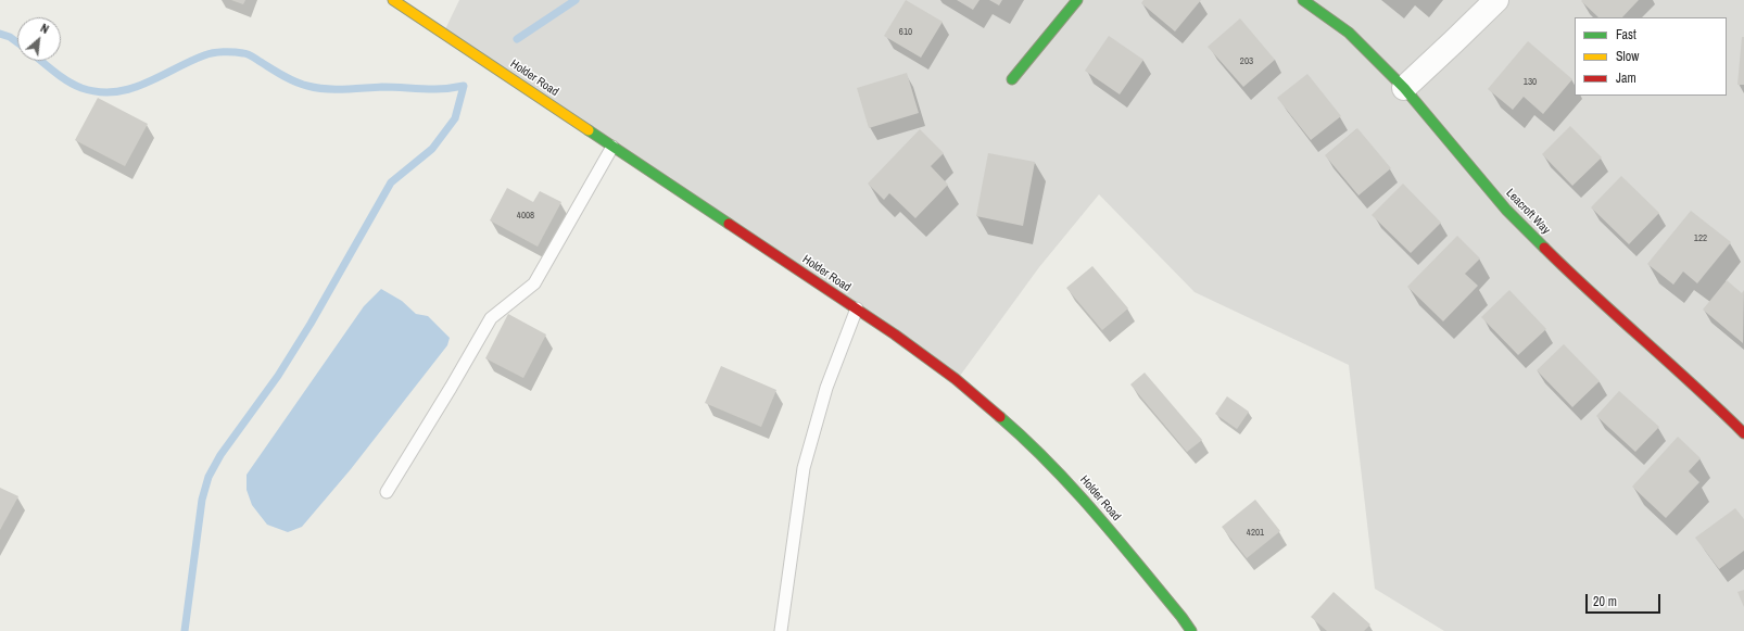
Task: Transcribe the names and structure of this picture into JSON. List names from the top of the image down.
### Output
{
  "streets": {
    "street": ["Holder Road", "Leacroft Way"]
  },
  "house_numbers": [
    "610",
    "203",
    "130",
    "4008",
    "122",
    "4201"
  ],
  "legend": ["Fast", "Slow", "Jam"],
  "scale_bar": "20 m",
  "north": "top right"
}
